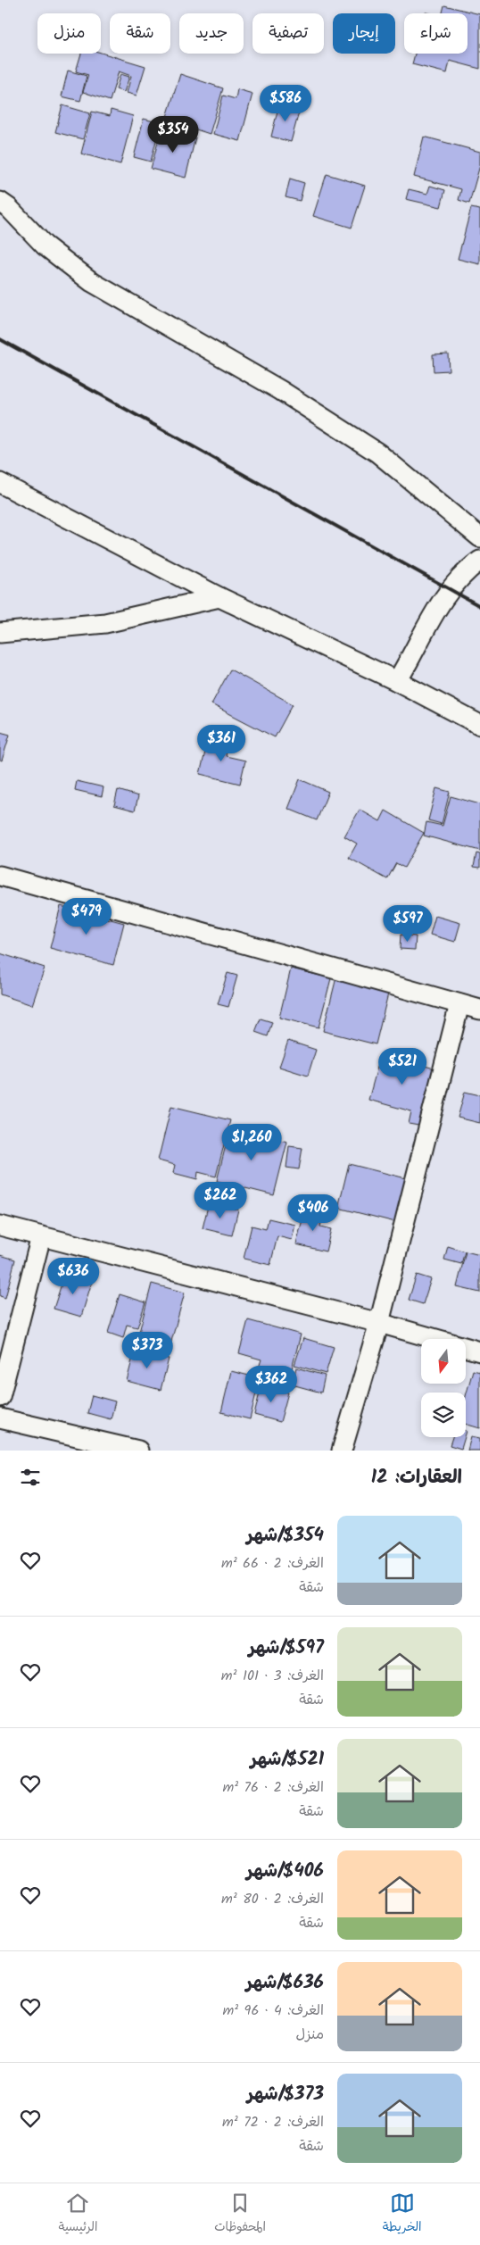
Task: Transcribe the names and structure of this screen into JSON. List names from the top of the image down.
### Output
{
  "north": "bottom",
  "page": {
    "chip": [
      "شراء",
      "إيجار",
      "تصفية",
      "جديد",
      "شقة",
      "منزل"
    ],
    "price": [
      "$586",
      "$354",
      "$361",
      "$479",
      "$597",
      "$521",
      "$1,260",
      "$262",
      "$406",
      "$636",
      "$373",
      "$362"
    ],
    "heading": "العقارات: 12",
    "list": [
      {
        "name": "$354/شهر",
        "note": "الغرف: 2 · 66 m² · شقة"
      },
      {
        "name": "$597/شهر",
        "note": "الغرف: 3 · 101 m² · شقة"
      },
      {
        "name": "$521/شهر",
        "note": "الغرف: 2 · 76 m² · شقة"
      },
      {
        "name": "$406/شهر",
        "note": "الغرف: 2 · 80 m² · شقة"
      },
      {
        "name": "$636/شهر",
        "note": "الغرف: 4 · 96 m² · منزل"
      },
      {
        "name": "$373/شهر",
        "note": "الغرف: 2 · 72 m² · شقة"
      }
    ],
    "tabs": ["الخريطة", "المحفوظات", "الرئيسية"]
  }
}
